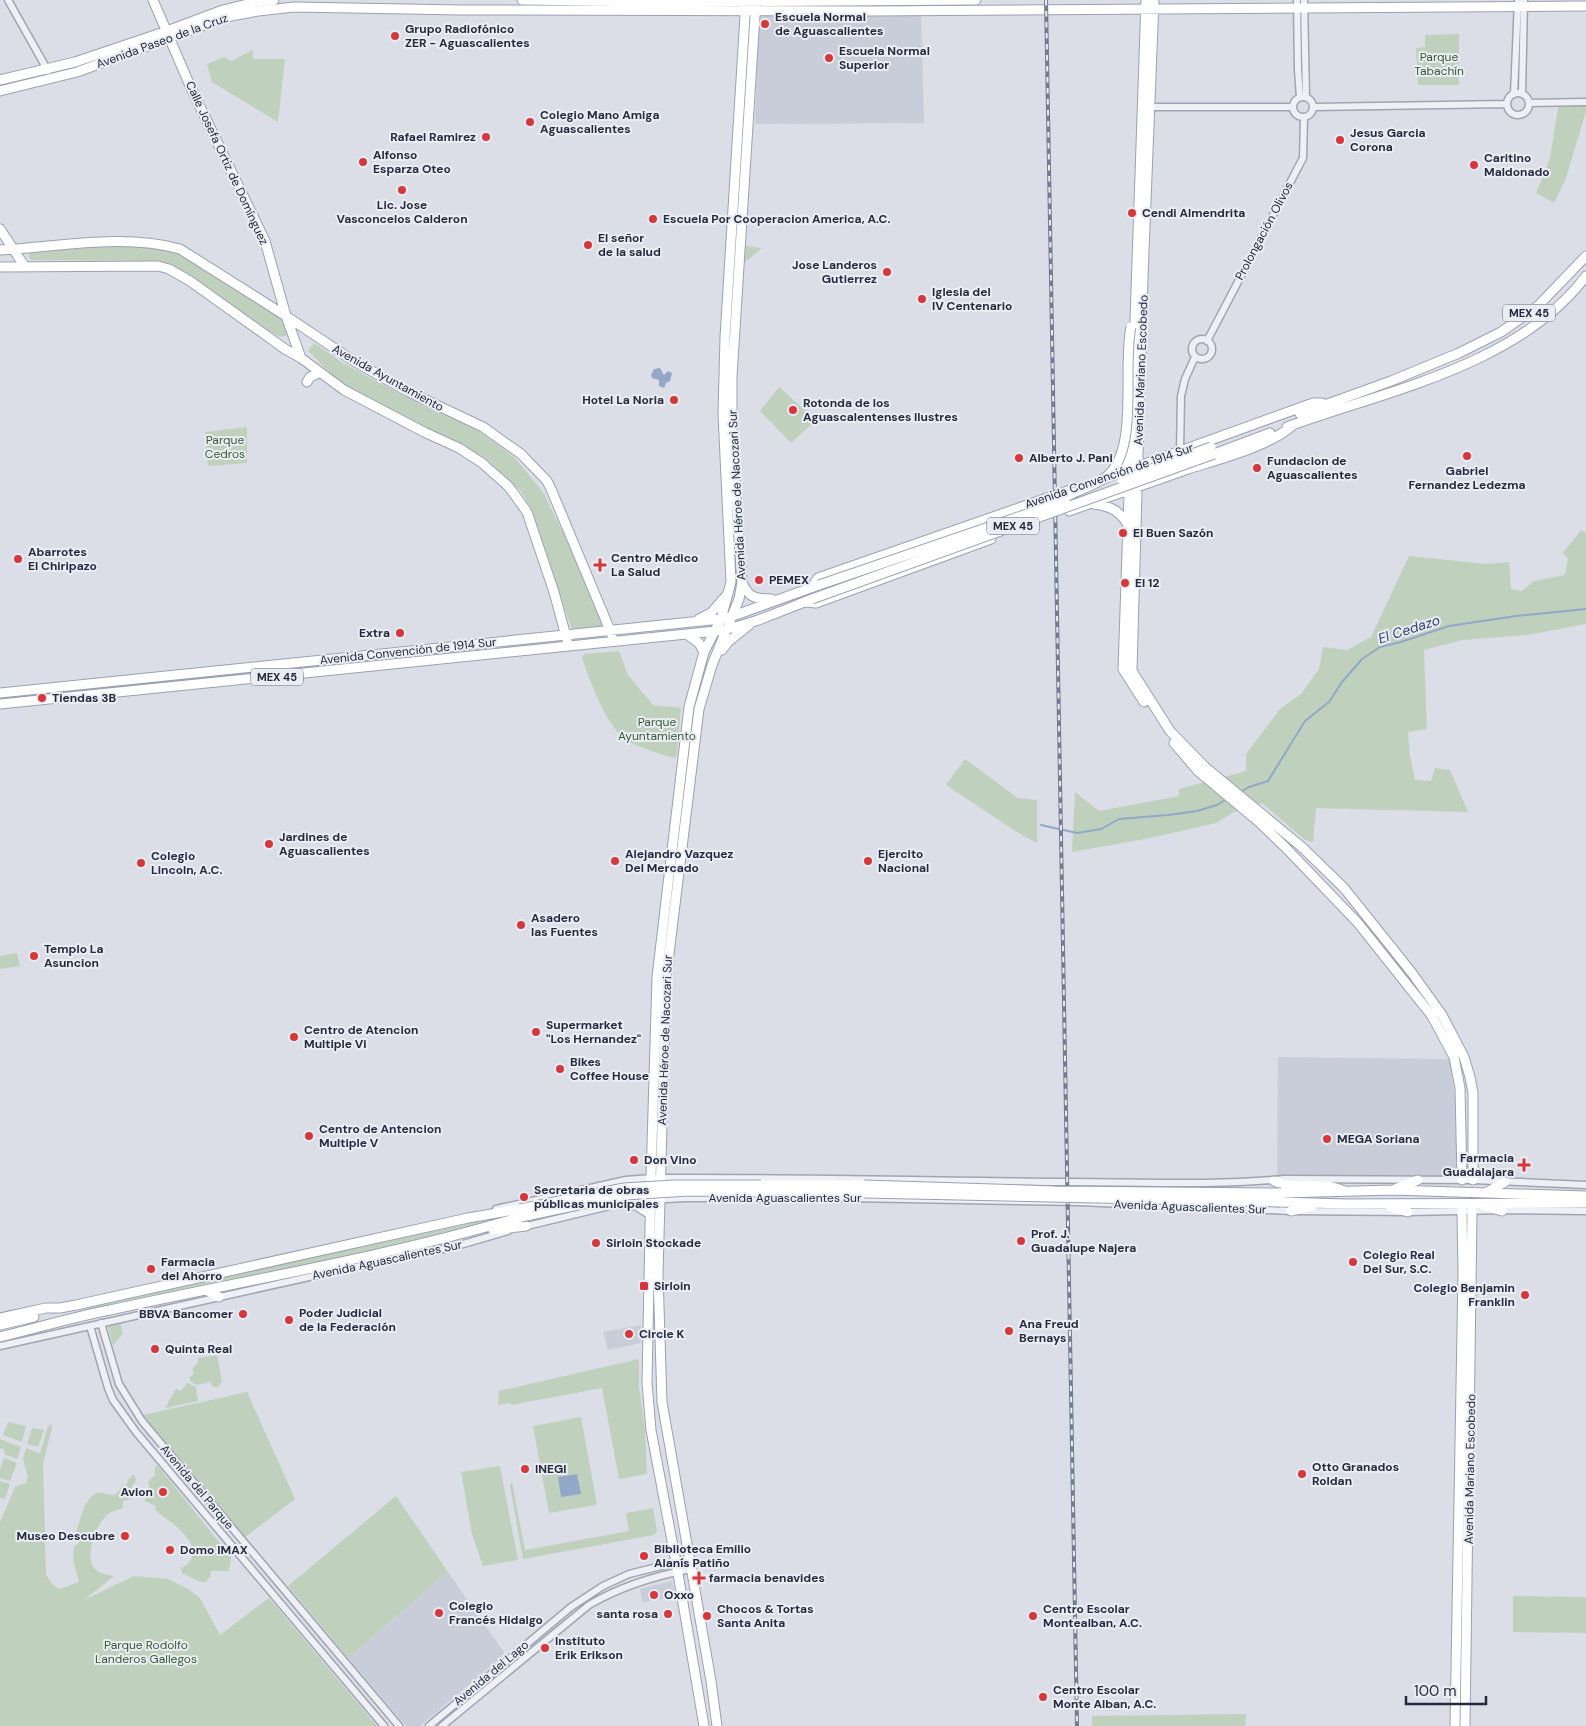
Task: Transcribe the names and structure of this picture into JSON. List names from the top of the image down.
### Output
{
  "streets": {
    "main road": [
      "Avenida Paseo de la Cruz",
      "Calle Josefa Ortiz de Domínguez",
      "MEX 45",
      "Avenida Mariano Escobedo",
      "Avenida Ayuntamiento",
      "Avenida Convención de 1914 Sur",
      "Avenida Héroe de Nacozari Sur",
      "Avenida Aguascalientes Sur"
    ],
    "street": ["Prolongación Olivos", "Avenida del Parque", "Avenida del Lago"]
  },
  "crossings": [
    ["Avenida Paseo de la Cruz", "Calle Josefa Ortiz de Domínguez"],
    ["Avenida Paseo de la Cruz", "Avenida Mariano Escobedo"],
    ["Avenida Paseo de la Cruz", "Avenida Héroe de Nacozari Sur"],
    ["Calle Josefa Ortiz de Domínguez", "Avenida Ayuntamiento"],
    ["Avenida Mariano Escobedo", "Avenida Convención de 1914 Sur"],
    ["Avenida Mariano Escobedo", "Avenida Aguascalientes Sur"],
    ["Avenida Ayuntamiento", "Avenida Convención de 1914 Sur"],
    ["Avenida Convención de 1914 Sur", "Avenida Héroe de Nacozari Sur"],
    ["Avenida Héroe de Nacozari Sur", "Avenida Aguascalientes Sur"],
    ["Avenida Héroe de Nacozari Sur", "Avenida del Lago"],
    ["Avenida Aguascalientes Sur", "Avenida del Parque"]
  ],
  "water": ["El Cedazo"],
  "parks": [
    "Parque Tabachín",
    "Parque Cedros",
    "Parque Ayuntamiento",
    "Parque Rodolfo Landeros Gallegos"
  ],
  "places": {
    "other": [
      "Escuela Normal de Aguascalientes",
      "Grupo Radiofónico ZER - Aguascalientes",
      "Escuela Normal Superior",
      "Colegio Mano Amiga Aguascalientes",
      "Rafael Ramirez",
      "Jesus Garcia Corona",
      "Alfonso Esparza Oteo",
      "Caritino Maldonado",
      "Lic. Jose Vasconcelos Calderon",
      "Cendi Almendrita",
      "Escuela Por Cooperacion America, A.C.",
      "El señor de la salud",
      "Jose Landeros Gutierrez",
      "Iglesia del IV Centenario",
      "Hotel La Noria",
      "Rotonda de los Aguascalentenses Ilustres",
      "Gabriel Fernandez Ledezma",
      "Alberto J. Pani",
      "Fundacion de Aguascalientes",
      "El Buen Sazón",
      "Abarrotes El Chiripazo",
      "PEMEX",
      "El 12",
      "Extra",
      "Tiendas 3B",
      "Jardines de Aguascalientes",
      "Alejandro Vazquez Del Mercado",
      "Ejercito Nacional",
      "Colegio Lincoln, A.C.",
      "Asadero las Fuentes",
      "Templo La Asuncion",
      "Supermarket \"Los Hernandez\"",
      "Centro de Atencion Multiple Vi",
      "Bikes Coffee House",
      "Centro de Antencion Multiple V",
      "MEGA Soriana",
      "Don Vino",
      "Secretaria de obras públicas municipales",
      "Prof. J. Guadalupe Najera",
      "Sirloin Stockade",
      "Colegio Real Del Sur, S.C.",
      "Farmacia del Ahorro",
      "Colegio Benjamin Franklin",
      "BBVA Bancomer",
      "Poder Judicial de la Federación",
      "Ana Freud Bernays",
      "Circle K",
      "Quinta Real",
      "INEGI",
      "Otto Granados Roldan",
      "Avion",
      "Museo Descubre",
      "Domo IMAX",
      "Biblioteca Emilio Alanís Patiño",
      "Oxxo",
      "Colegio Francés Hidalgo",
      "santa rosa",
      "Chocos & Tortas Santa Anita",
      "Centro Escolar Montealban, A.C.",
      "Instituto Erik Erikson",
      "Centro Escolar Monte Alban, A.C."
    ],
    "health": ["Centro Médico La Salud", "Farmacia Guadalajara", "farmacia benavides"],
    "transit": ["Sirloin"]
  },
  "scale_bar": "100 m"
}
